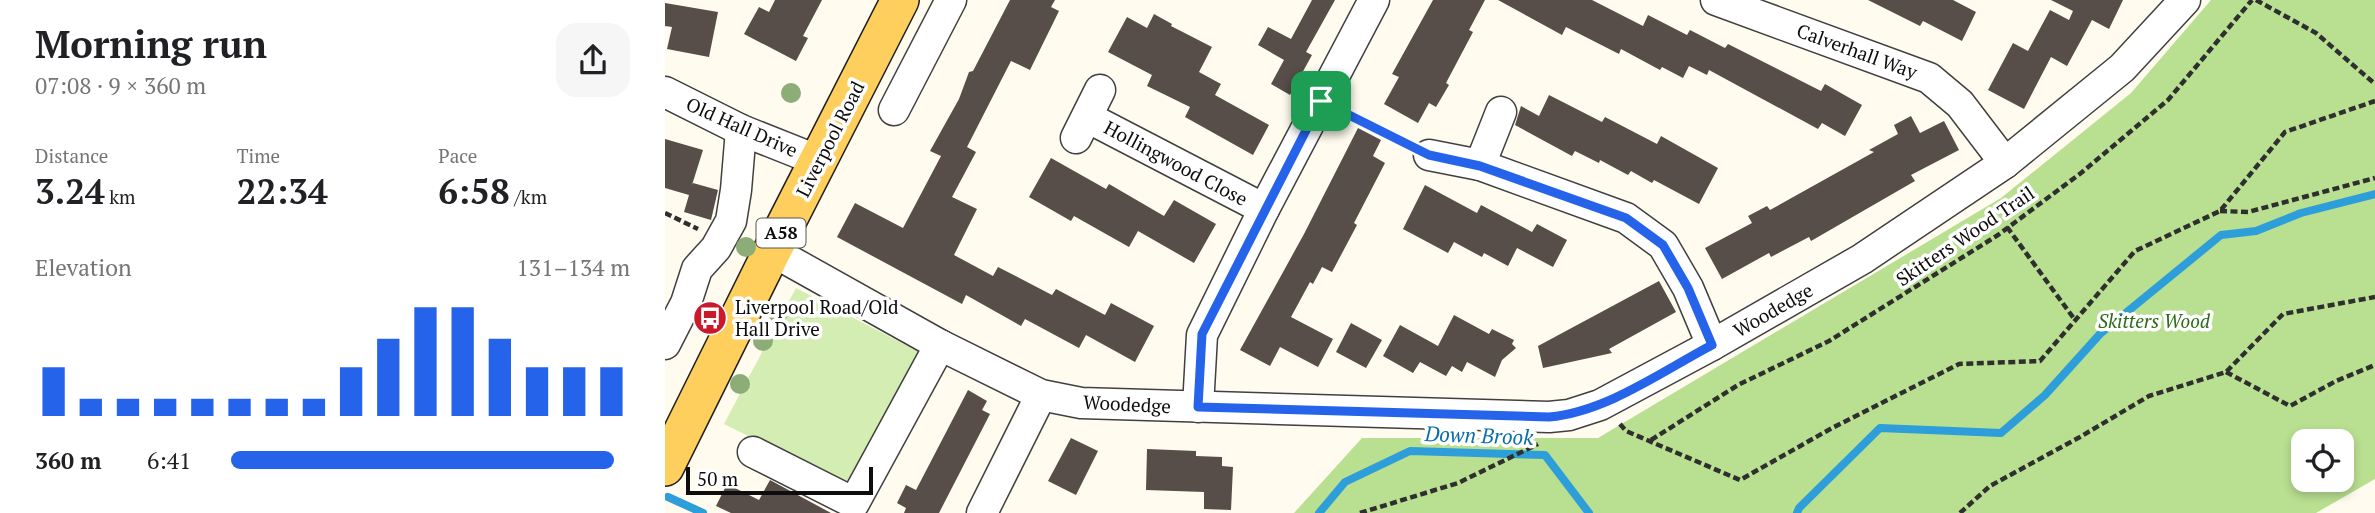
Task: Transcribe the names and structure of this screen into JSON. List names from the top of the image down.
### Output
{
  "streets": {
    "main road": ["Liverpool Road", "A58"],
    "street": [
      "Calverhall Way",
      "Old Hall Drive",
      "Hollingwood Close",
      "Woodedge"
    ],
    "path": ["Skitters Wood Trail"]
  },
  "crossings": [
    ["Calverhall Way", "Woodedge"],
    ["Old Hall Drive", "Liverpool Road"],
    ["Liverpool Road", "Woodedge"]
  ],
  "water": ["Down Brook"],
  "parks": ["Skitters Wood"],
  "places": {
    "bus stop": ["Liverpool Road/Old Hall Drive"]
  },
  "scale_bar": "50 m",
  "page": {
    "heading": ["Morning run", "07:08 · 9 × 360 m"],
    "stats": [
      ["Distance", "3.24 km"],
      ["Time", "22:34"],
      ["Pace", "6:58 /km"]
    ],
    "chart": ["Elevation", "131–134 m"],
    "list": [
      {
        "name": "360 m",
        "note": "6:41"
      }
    ],
    "scale": "50 m"
  }
}
